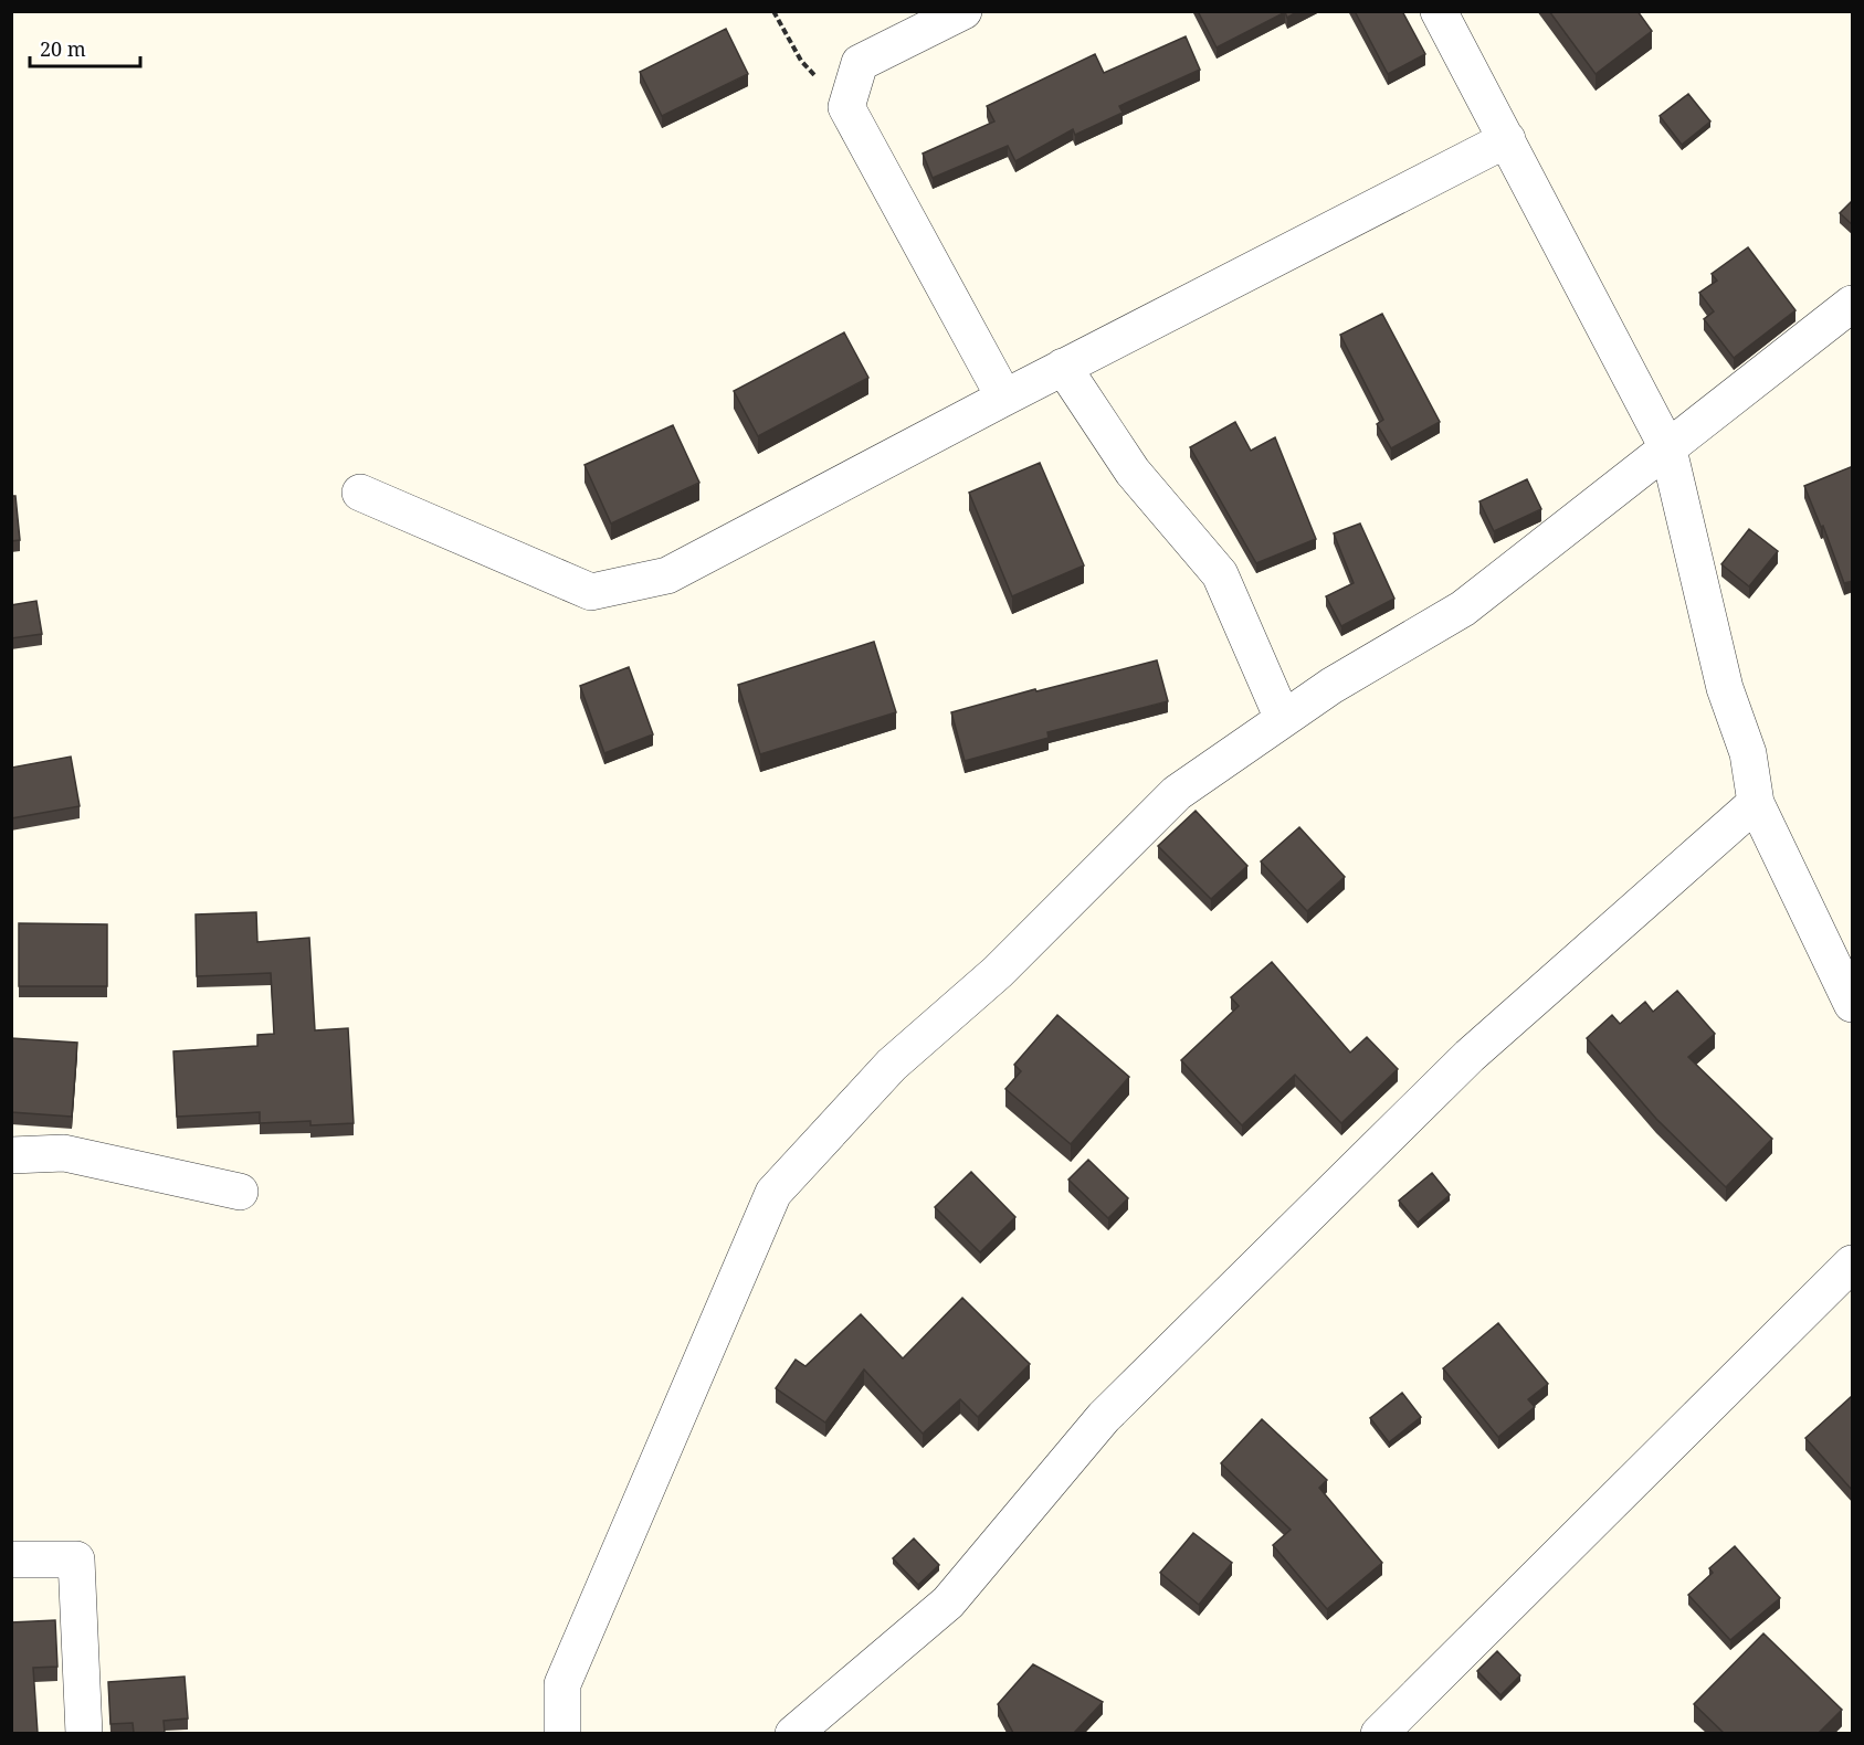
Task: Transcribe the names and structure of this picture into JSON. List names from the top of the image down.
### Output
{
  "scale_bar": "20 m"
}
